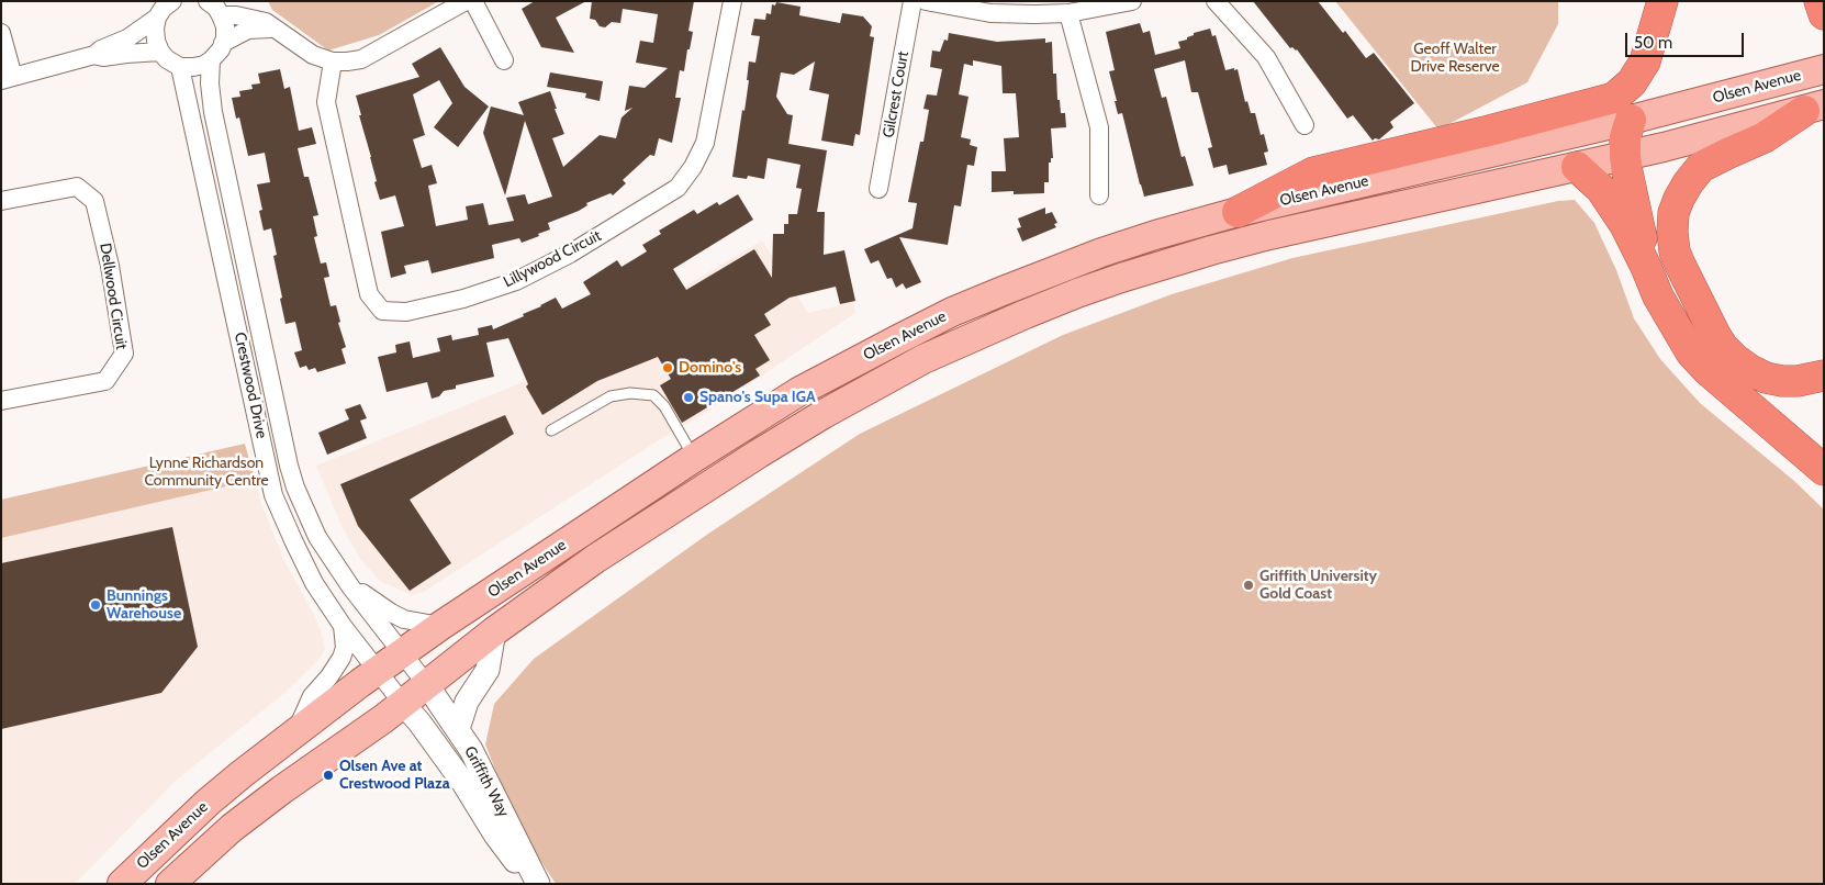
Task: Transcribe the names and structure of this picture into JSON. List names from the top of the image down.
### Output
{
  "streets": {
    "main road": ["Olsen Avenue"],
    "street": [
      "Gilcrest Court",
      "Lillywood Circuit",
      "Dellwood Circuit",
      "Crestwood Drive",
      "Griffith Way"
    ]
  },
  "crossings": [
    ["Olsen Avenue", "Crestwood Drive"],
    ["Olsen Avenue", "Griffith Way"],
    ["Crestwood Drive", "Griffith Way"]
  ],
  "parks": ["Geoff Walter Drive Reserve", "Lynne Richardson Community Centre"],
  "places": [
    "Domino's",
    "Spano's Supa IGA",
    "Griffith University Gold Coast",
    "Bunnings Warehouse",
    "Olsen Ave at Crestwood Plaza"
  ],
  "scale_bar": "50 m"
}
